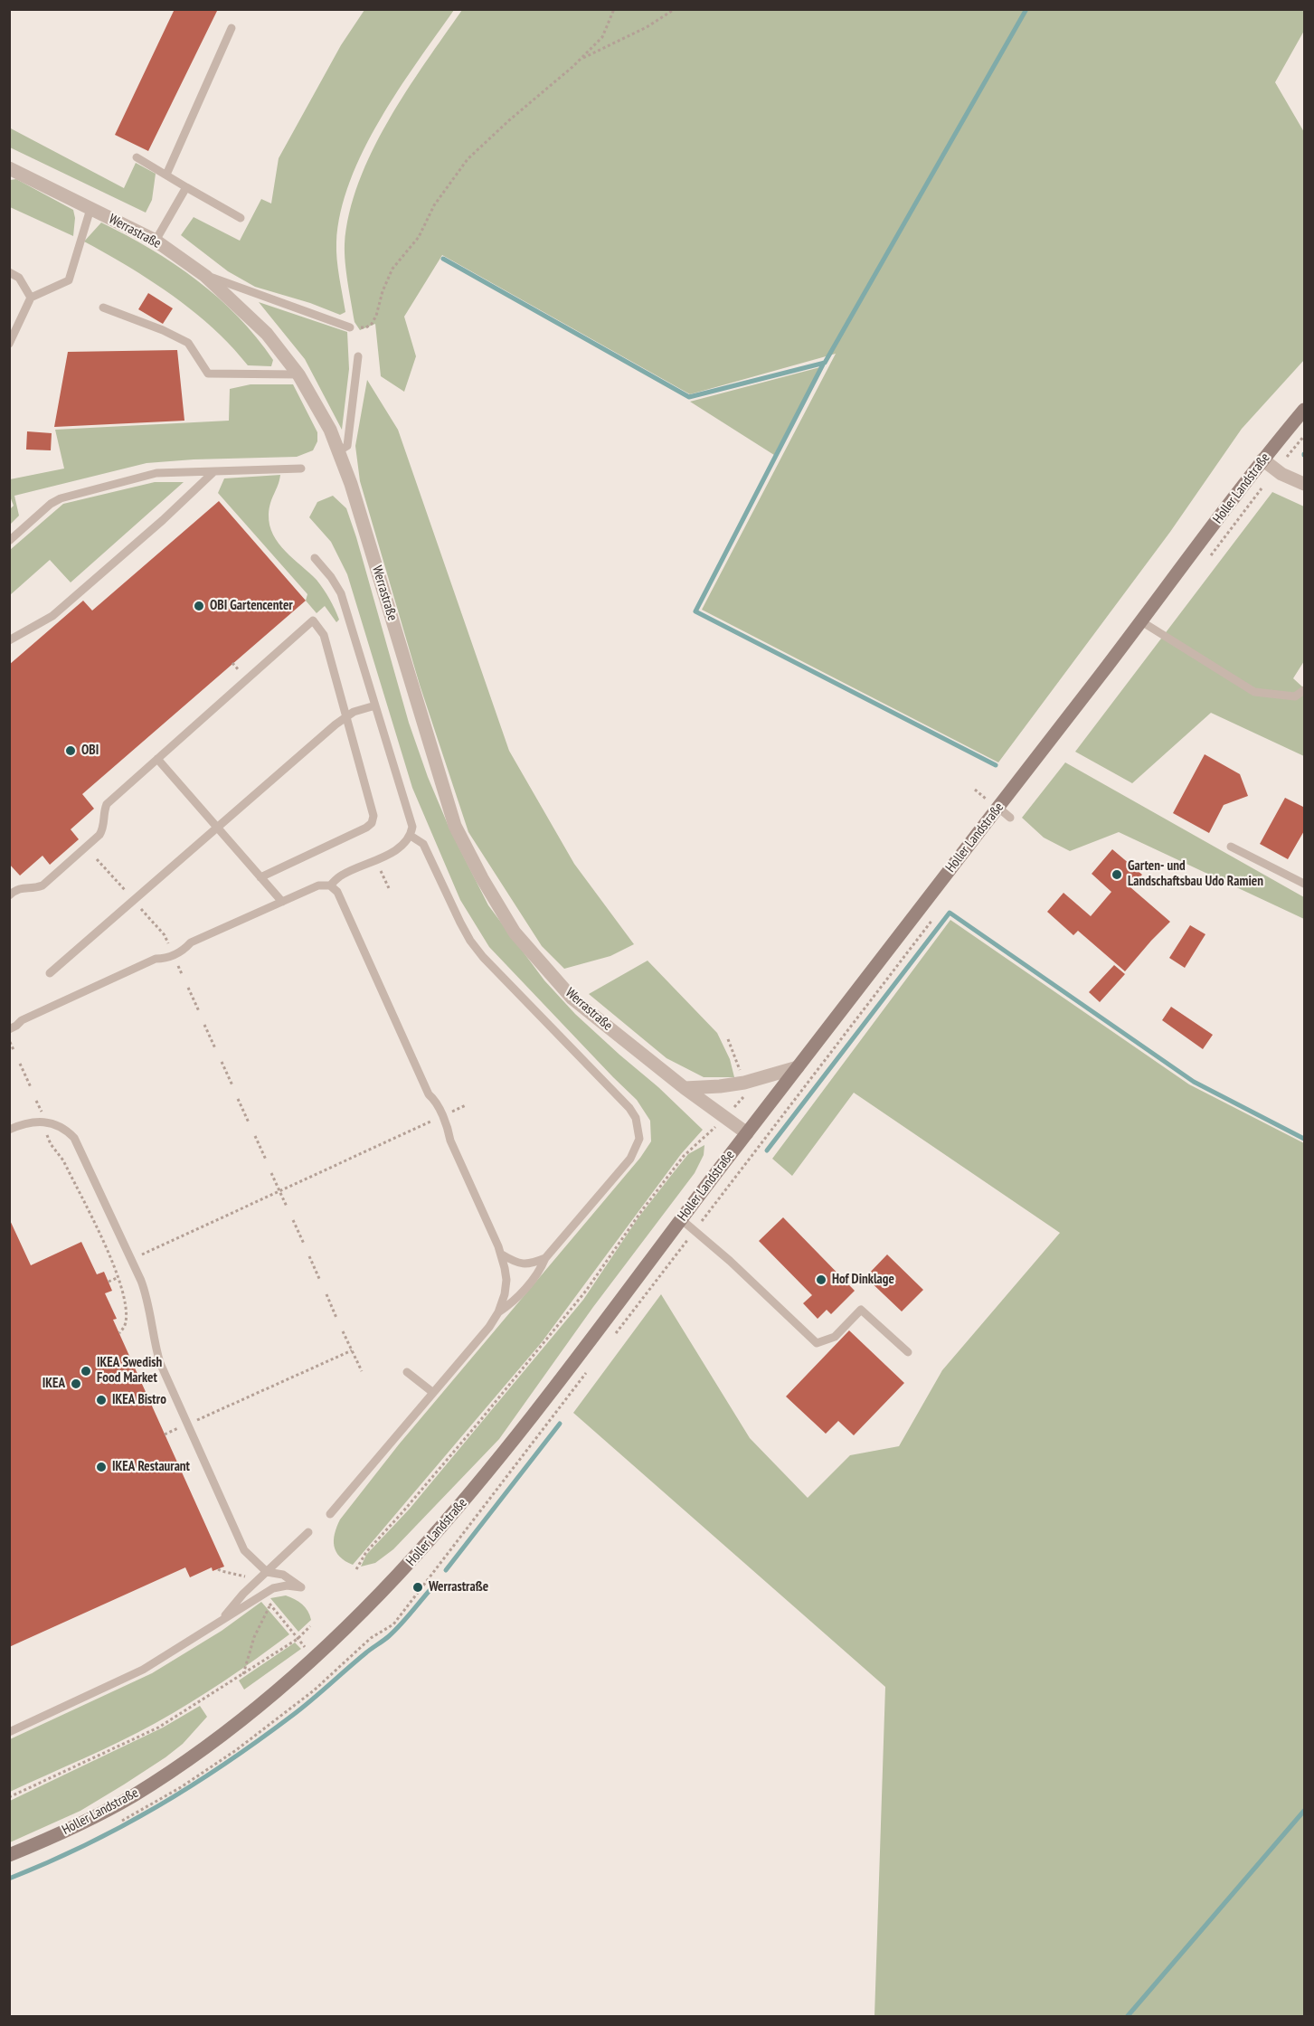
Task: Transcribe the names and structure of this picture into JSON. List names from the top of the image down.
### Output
{
  "streets": {
    "main road": ["Holler Landstraße"],
    "street": ["Werrastraße"]
  },
  "crossings": [
    ["Werrastraße", "Holler Landstraße"]
  ],
  "places": [
    "OBI Gartencenter",
    "OBI",
    "Garten- und Landschaftsbau Udo Ramien",
    "Hof Dinklage",
    "IKEA Swedish Food Market",
    "IKEA",
    "IKEA Bistro",
    "IKEA Restaurant",
    "Werrastraße"
  ]
}
